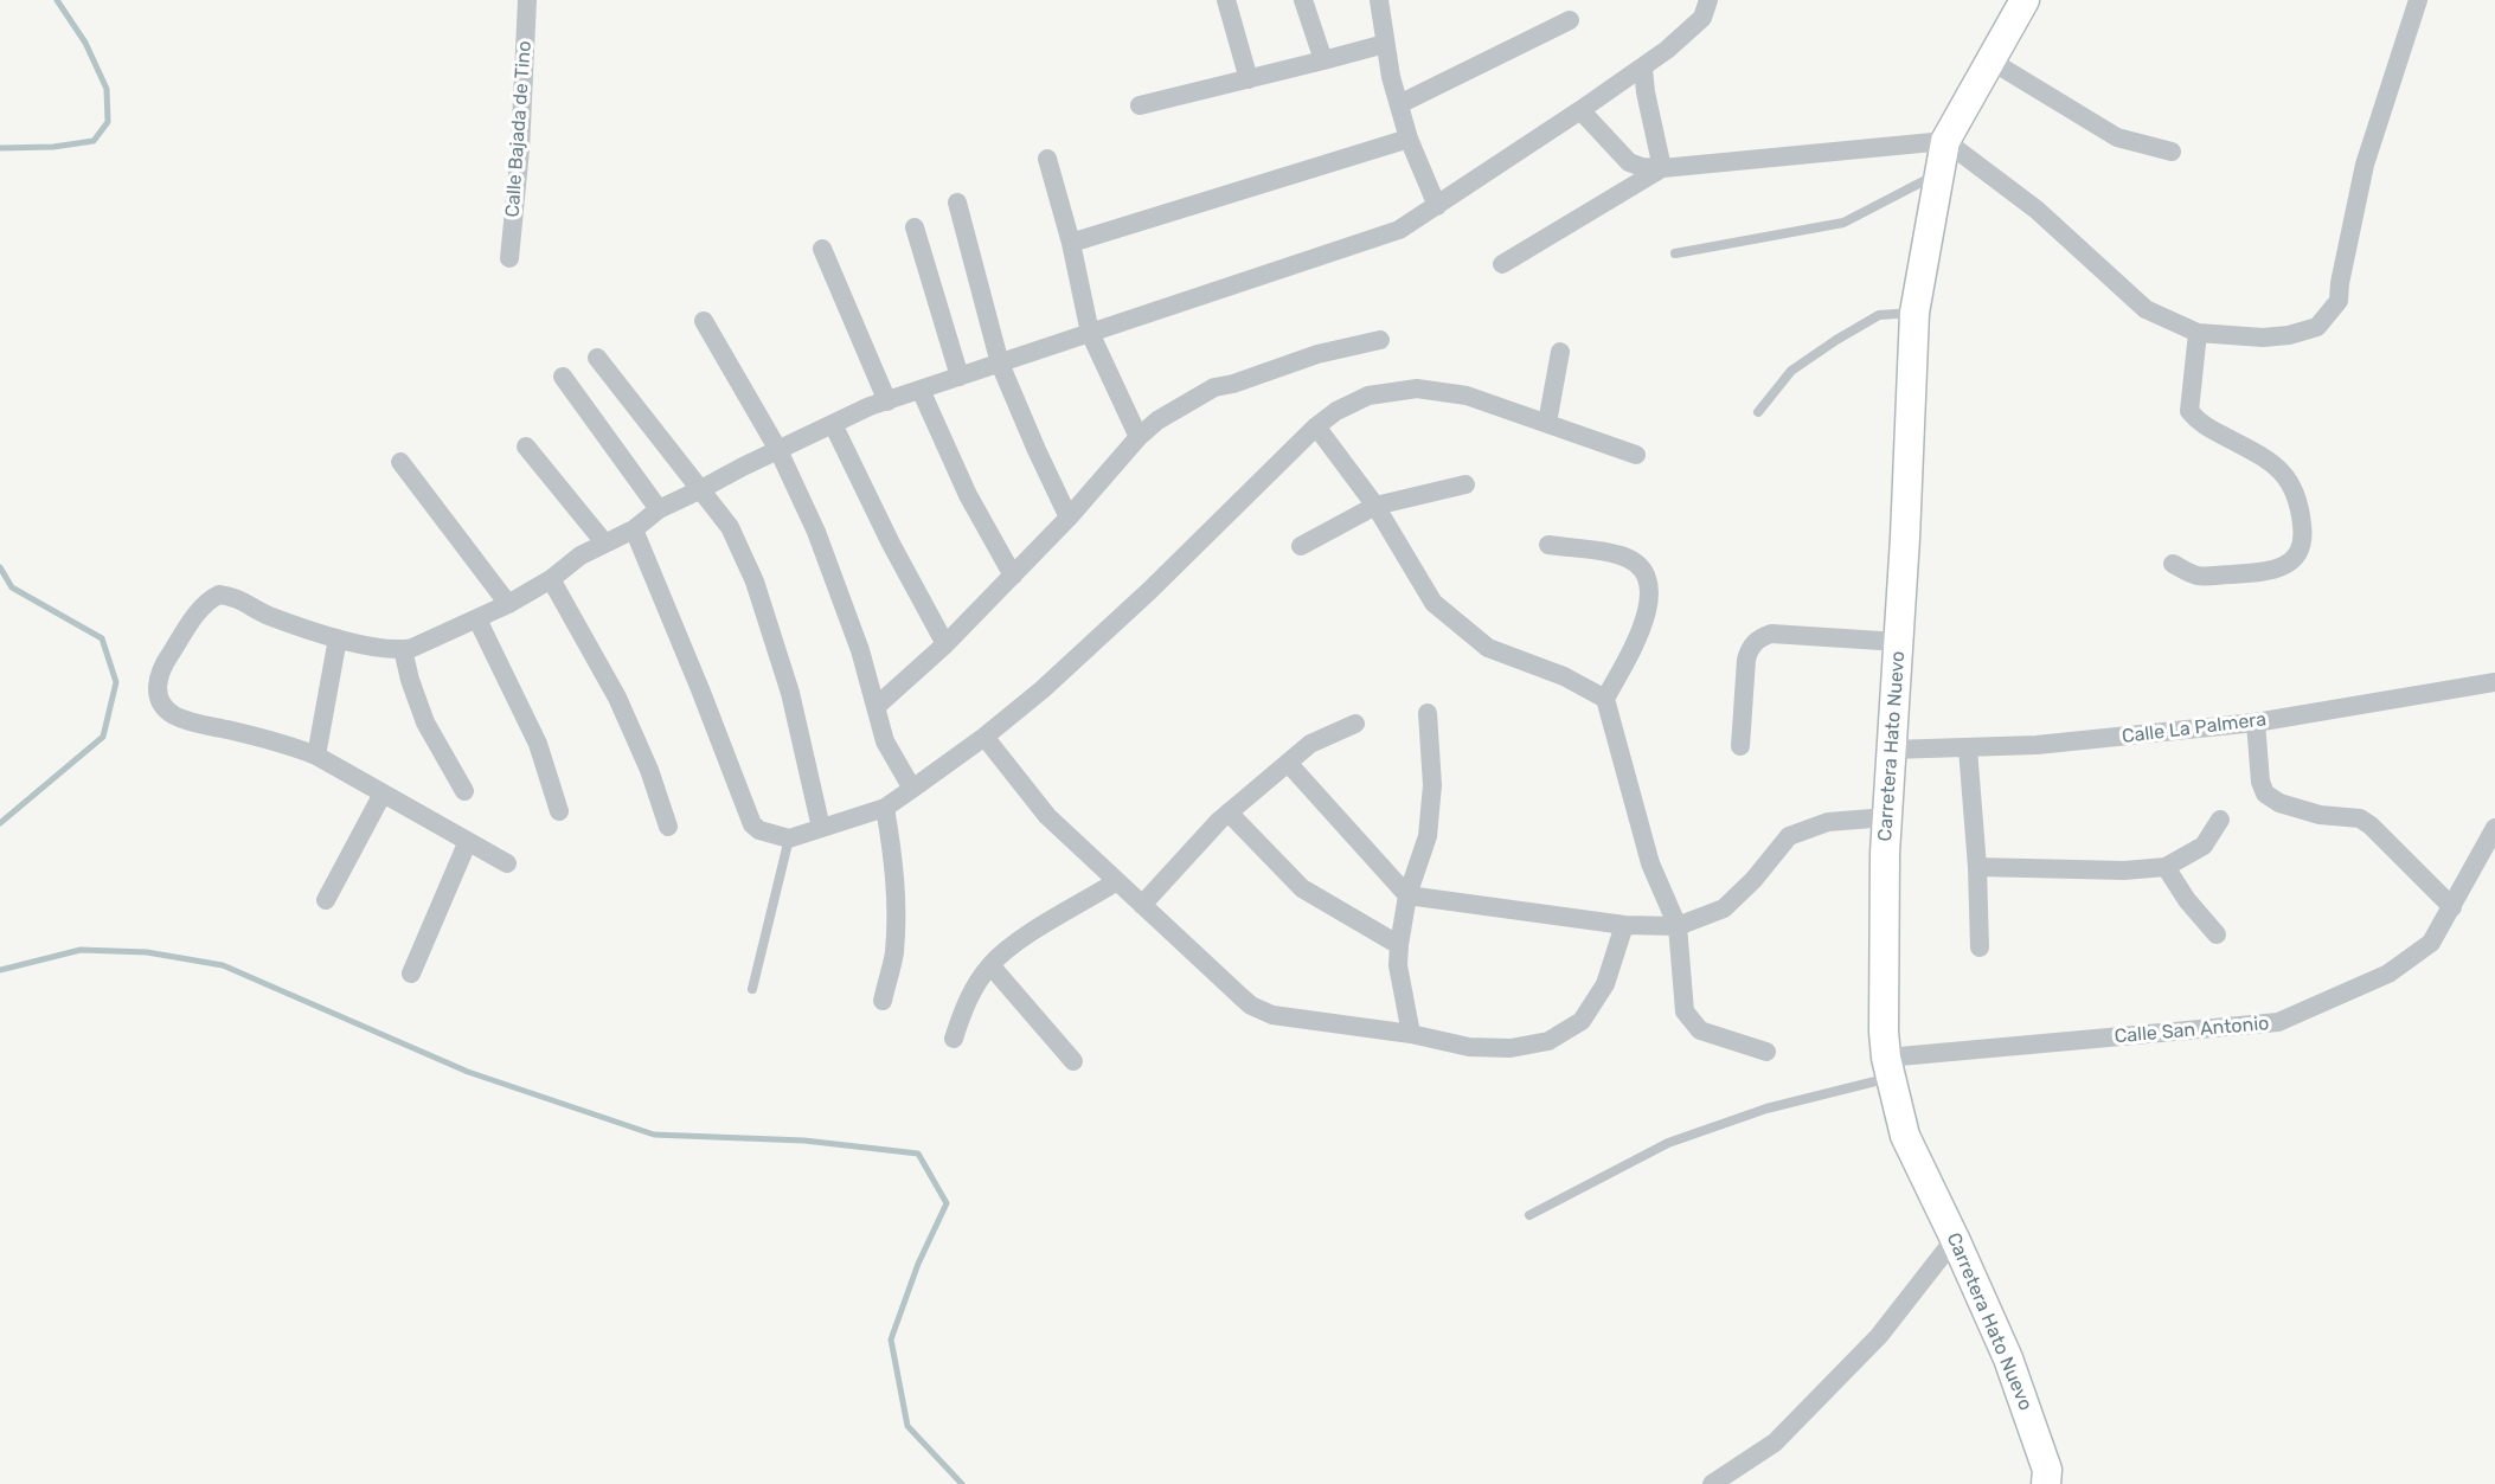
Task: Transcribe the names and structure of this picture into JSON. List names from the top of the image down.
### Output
{
  "streets": {
    "main road": ["Carretera Hato Nuevo"],
    "street": ["Calle Bajada de Tino", "Calle La Palmera", "Calle San Antonio"]
  },
  "crossings": [
    ["Calle La Palmera", "Carretera Hato Nuevo"],
    ["Carretera Hato Nuevo", "Calle San Antonio"]
  ]
}
